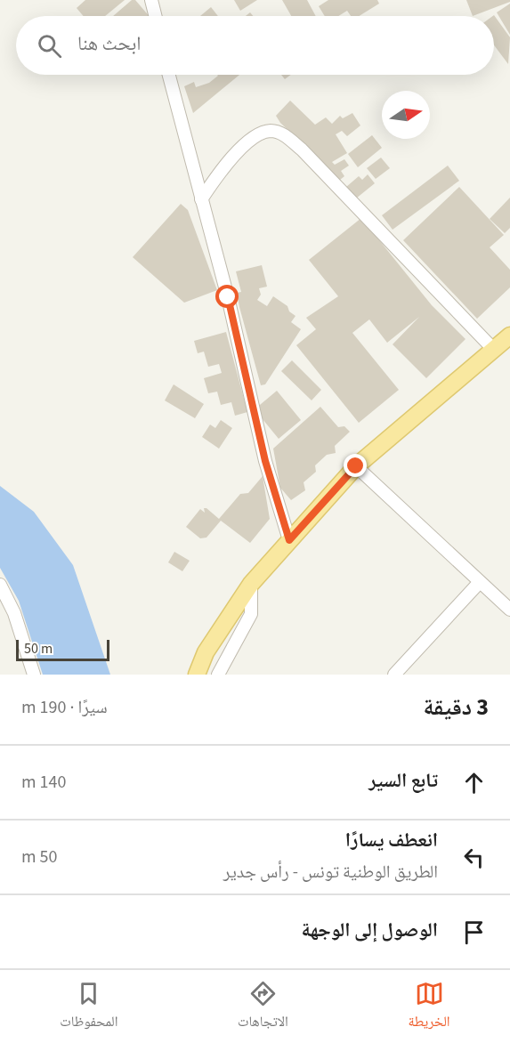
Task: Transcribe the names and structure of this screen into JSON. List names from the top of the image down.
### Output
{
  "scale_bar": "50 m",
  "north": "right",
  "page": {
    "search": "ابحث هنا",
    "scale": "50 m",
    "heading": ["3 دقيقة", "سيرًا · 190 m"],
    "list": [
      ["تابع السير", "140 m"],
      ["انعطف يسارًا", "الطريق الوطنية تونس - رأس جدير", "50 m"],
      "الوصول إلى الوجهة"
    ],
    "nav": ["الخريطة", "الاتجاهات", "المحفوظات"]
  }
}
